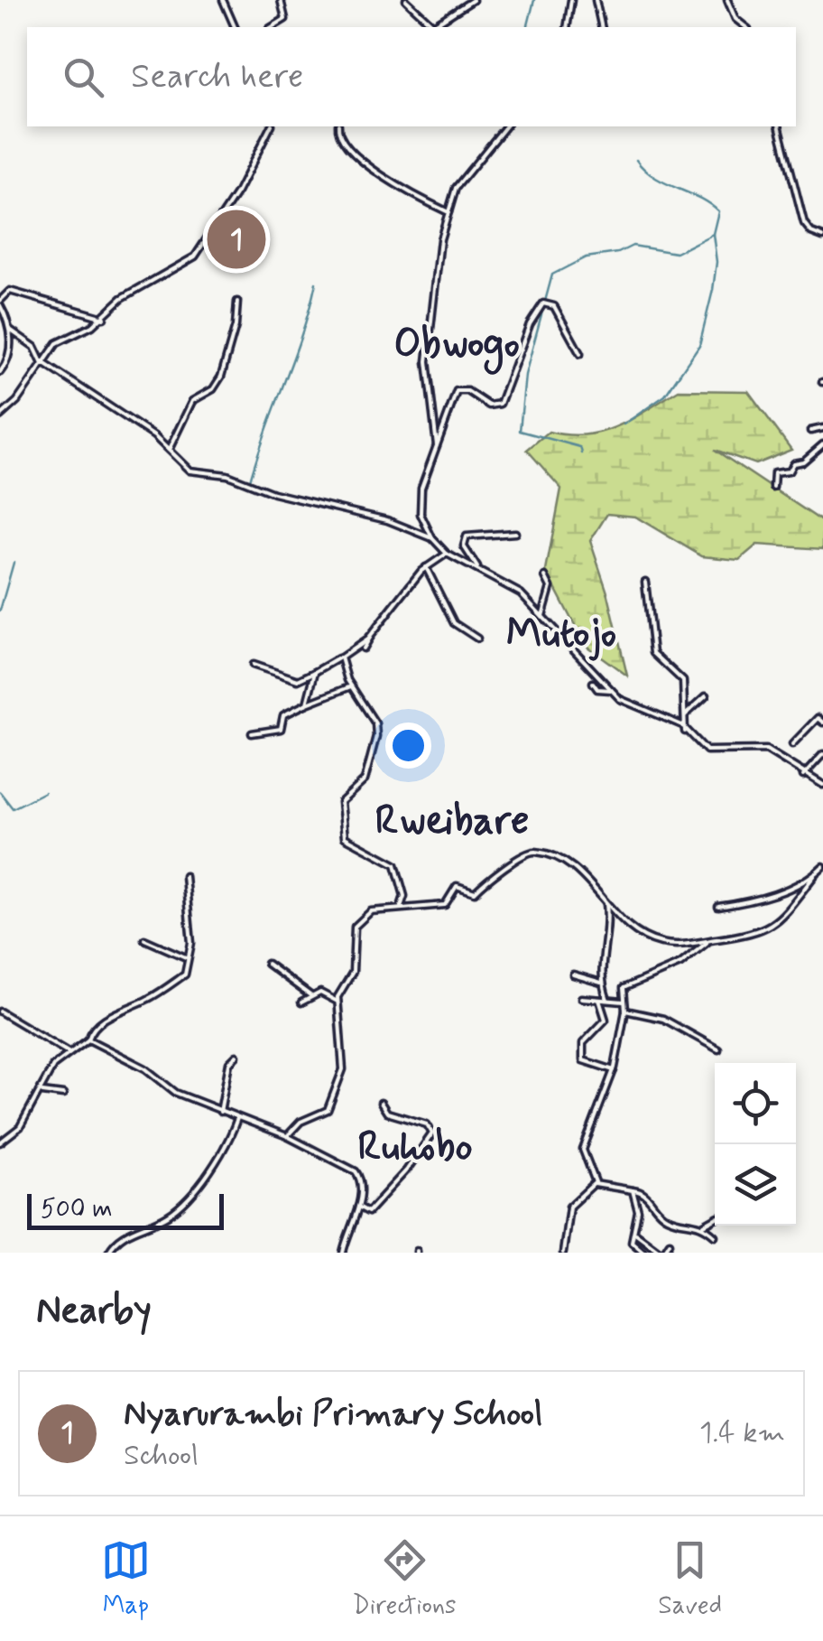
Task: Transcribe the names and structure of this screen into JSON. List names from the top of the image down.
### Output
{
  "districts": [
    "Obwogo",
    "Mutojo",
    "Rweibare",
    "Ruhobo"
  ],
  "scale_bar": "500 m",
  "page": {
    "search": "Search here",
    "pins": "1",
    "scale": "500 m",
    "heading": "Nearby",
    "list": [
      {
        "mark": "1",
        "name": "Nyarurambi Primary School",
        "note": "School",
        "value": "1.4 km"
      }
    ],
    "nav": ["Map", "Directions", "Saved"]
  }
}
